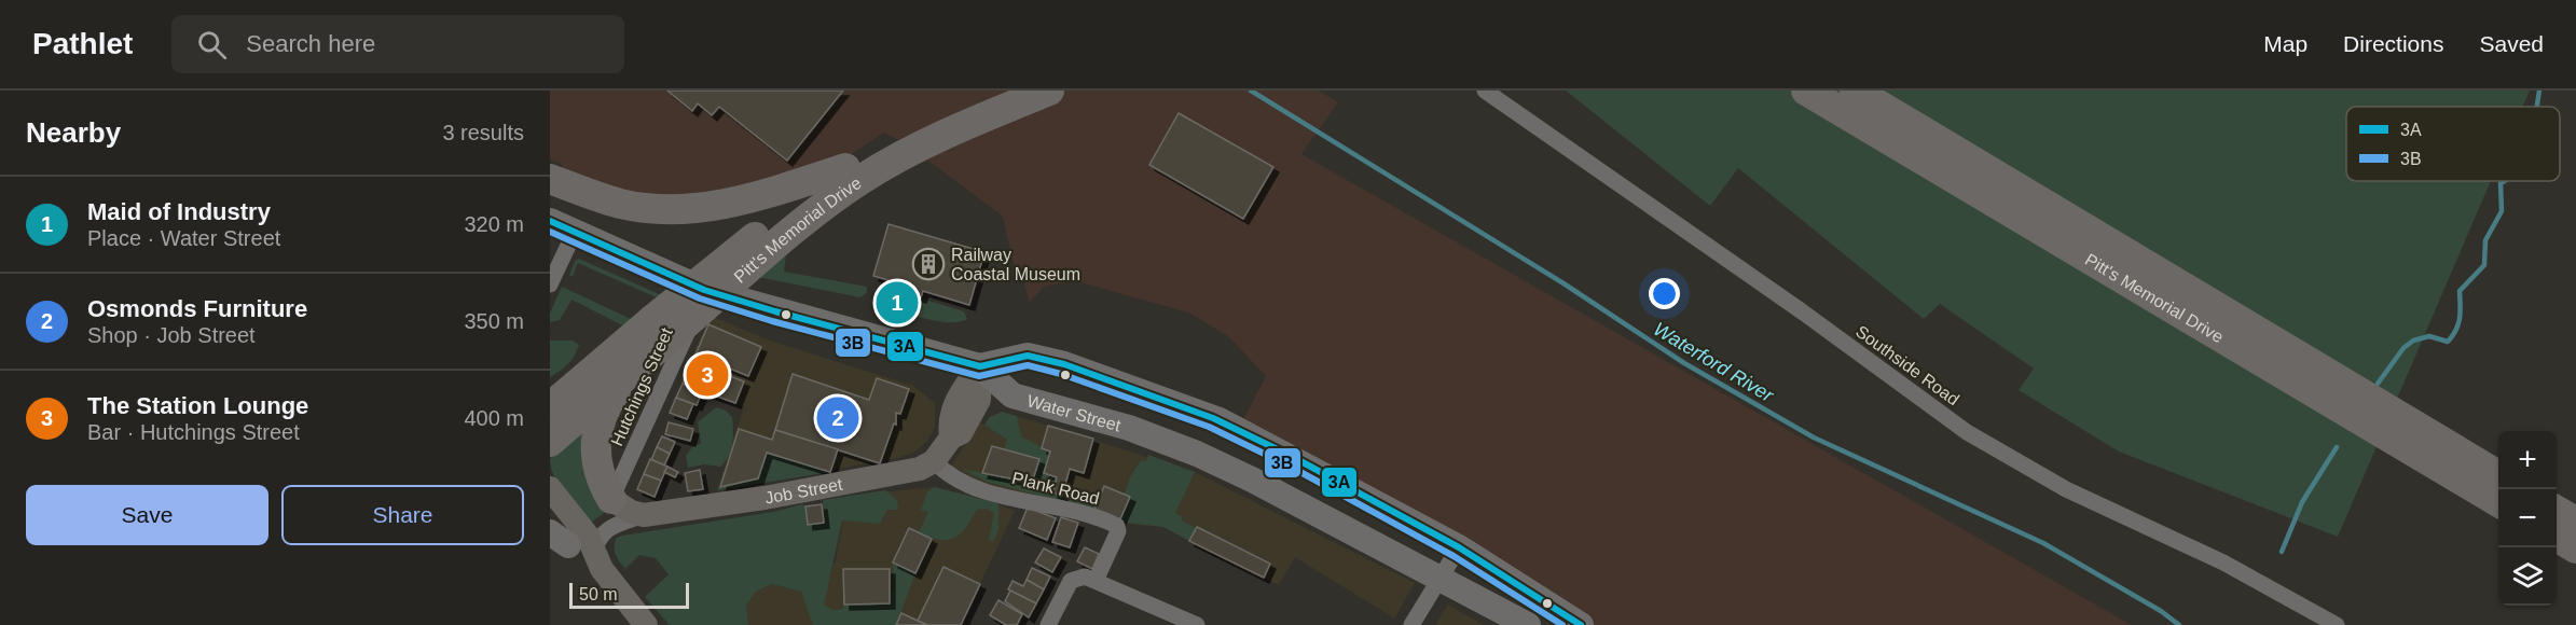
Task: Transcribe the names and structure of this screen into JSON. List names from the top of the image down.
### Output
{
  "streets": {
    "highway": ["Pitt's Memorial Drive"],
    "main road": ["Water Street"],
    "street": [
      "Southside Road",
      "Hutchings Street",
      "Plank Road",
      "Job Street"
    ]
  },
  "crossings": [
    ["Plank Road", "Job Street"]
  ],
  "water": ["Waterford River"],
  "places": {
    "building": ["Railway Coastal Museum"]
  },
  "lines": ["transit line 3A", "transit line 3B"],
  "legend": ["3A", "3B"],
  "scale_bar": "50 m",
  "page": {
    "header": "Pathlet",
    "search": "Search here",
    "nav": ["Map", "Directions", "Saved"],
    "heading": ["Nearby", "3 results"],
    "list": [
      {
        "mark": "1",
        "name": "Maid of Industry",
        "note": "Place · Water Street",
        "value": "320 m"
      },
      {
        "mark": "2",
        "name": "Osmonds Furniture",
        "note": "Shop · Job Street",
        "value": "350 m"
      },
      {
        "mark": "3",
        "name": "The Station Lounge",
        "note": "Bar · Hutchings Street",
        "value": "400 m"
      }
    ],
    "pins": ["1", "3", "2"],
    "map_buttons": ["+", "−"],
    "buttons": ["Save", "Share"],
    "scale": "50 m"
  }
}
